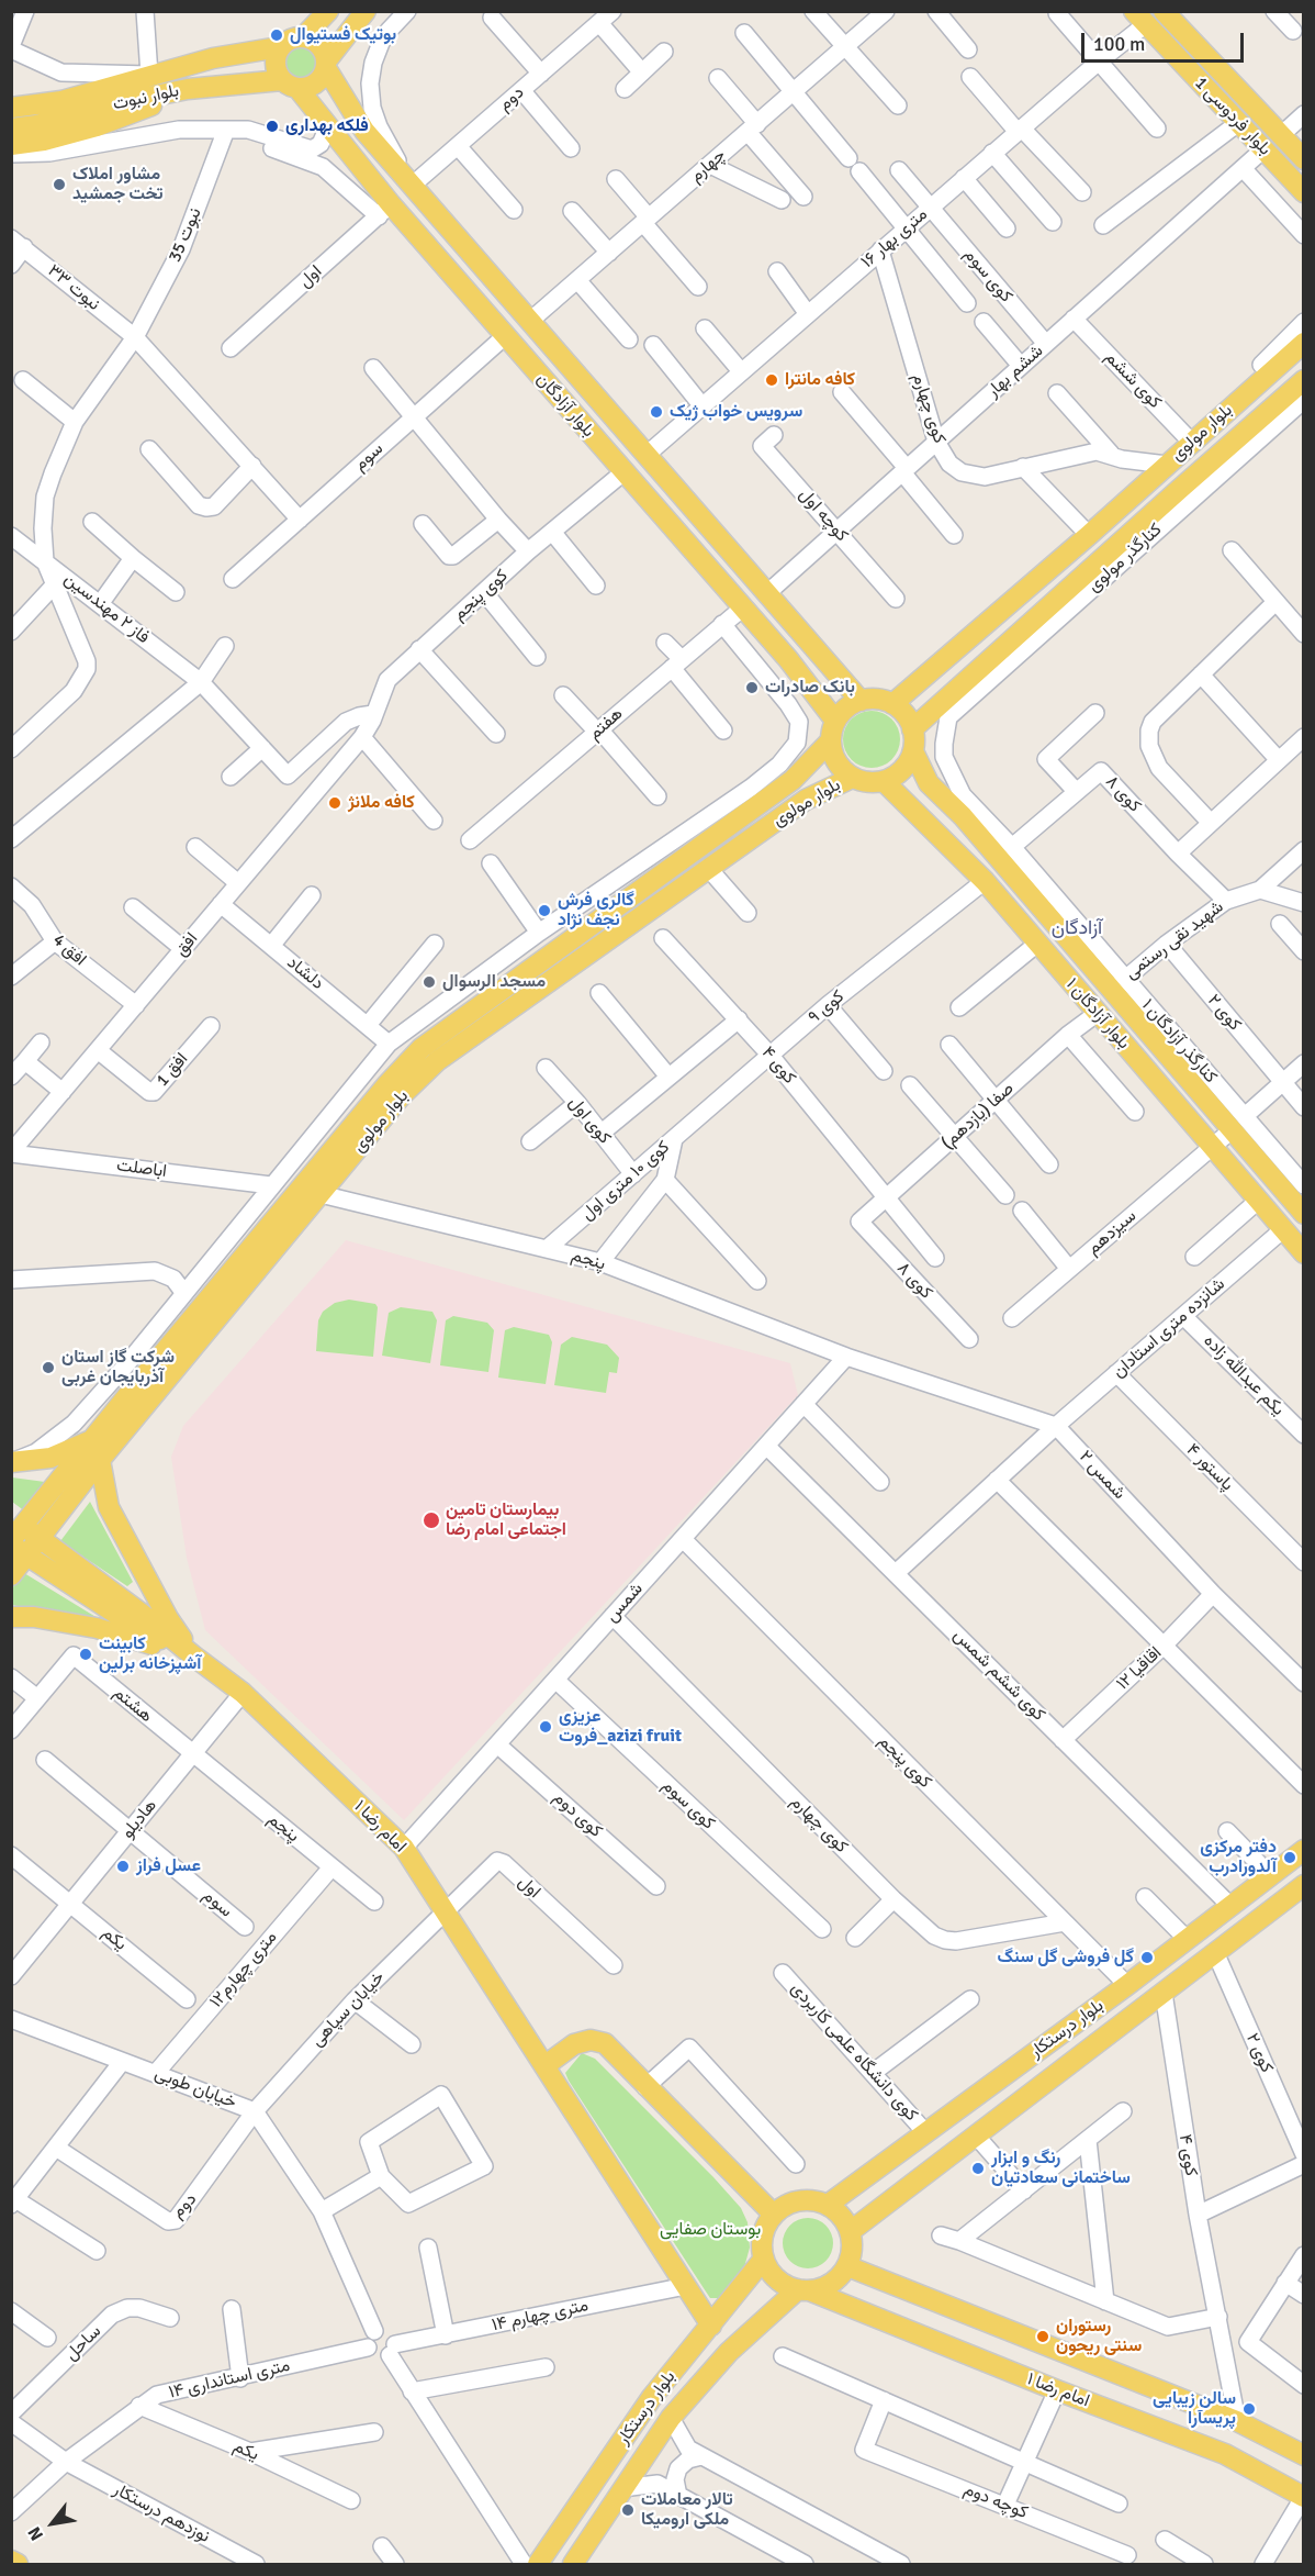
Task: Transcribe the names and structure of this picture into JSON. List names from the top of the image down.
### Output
{
  "streets": {
    "main road": [
      "بلوار نبوت",
      "بلوار فردوسی 1",
      "بلوار آزادگان",
      "بلوار مولوی",
      "بلوار آزادگان ۱",
      "امام رضا ۱",
      "بلوار درستکار"
    ],
    "street": [
      "دوم",
      "چهارم",
      "نبوت 35",
      "۱۶ متری بهار",
      "کوی سوم",
      "اول",
      "نبوت ۳۳",
      "ششم بهار",
      "کوی ششم",
      "کوی چهارم",
      "سوم",
      "کوچه اول",
      "کنارگذر مولوی",
      "کوی پنجم",
      "فاز ۲ مهندسین",
      "هفتم",
      "کوی ۸",
      "شهید نقی رستمی",
      "افق",
      "افق 4",
      "دلشاد",
      "کوی ۹",
      "کوی ۲",
      "کوی ۴",
      "افق 1",
      "صفا (یازدهم)",
      "کوی اول",
      "اباصلت",
      "کوی ۱۰ متری اول",
      "سیزدهم",
      "پنجم",
      "شانزده متری استادان",
      "یکم عبدالله زاده",
      "پاستور ۴",
      "شمس ۲",
      "شمس",
      "اقاقیا ۱۲",
      "کوی ششم شمس",
      "هشتم",
      "کوی دوم",
      "هادیلو",
      "یکم",
      "۱۲متری چهارم",
      "خیابان سپاهی",
      "کوی دانشگاه علمی کاربردی",
      "خیابان طوبی",
      "۱۴ متری چهارم",
      "ساحل",
      "۱۴ متری استانداری",
      "کوچه دوم",
      "نوزدهم درستکار"
    ]
  },
  "crossings": [
    ["بلوار نبوت", "بلوار آزادگان"],
    ["دوم", "بلوار آزادگان"],
    ["دوم", "خیابان سپاهی"],
    ["دوم", "خیابان طوبی"],
    ["بلوار فردوسی 1", "۱۶ متری بهار"],
    ["بلوار فردوسی 1", "ششم بهار"],
    ["چهارم", "بلوار آزادگان"],
    ["نبوت 35", "نبوت ۳۳"],
    ["نبوت 35", "فاز ۲ مهندسین"],
    ["۱۶ متری بهار", "کوی سوم"],
    ["۱۶ متری بهار", "بلوار آزادگان"],
    ["۱۶ متری بهار", "کوی چهارم"],
    ["کوی سوم", "ششم بهار"],
    ["کوی سوم", "شمس"],
    ["اول", "بلوار آزادگان"],
    ["اول", "امام رضا ۱"],
    ["اول", "خیابان سپاهی"],
    ["نبوت ۳۳", "سوم"],
    ["ششم بهار", "کوی ششم"],
    ["ششم بهار", "بلوار آزادگان"],
    ["ششم بهار", "کوی چهارم"],
    ["ششم بهار", "کوچه اول"],
    ["کوی ششم", "بلوار مولوی"],
    ["بلوار آزادگان", "بلوار مولوی"],
    ["بلوار آزادگان", "سوم"],
    ["بلوار آزادگان", "کنارگذر مولوی"],
    ["بلوار آزادگان", "کوی پنجم"],
    ["بلوار آزادگان", "هفتم"],
    ["بلوار آزادگان", "بلوار آزادگان ۱"],
    ["کوی چهارم", "بلوار مولوی"],
    ["کوی چهارم", "کوی پنجم"],
    ["کوی چهارم", "شمس"],
    ["بلوار مولوی", "کنارگذر مولوی"],
    ["بلوار مولوی", "بلوار آزادگان ۱"],
    ["بلوار مولوی", "پنجم"],
    ["بلوار مولوی", "امام رضا ۱"],
    ["سوم", "هادیلو"],
    ["کنارگذر مولوی", "بلوار آزادگان ۱"],
    ["کوی پنجم", "فاز ۲ مهندسین"],
    ["کوی پنجم", "افق"],
    ["کوی پنجم", "شمس"],
    ["کوی پنجم", "بلوار درستکار"],
    ["کوی ۸", "شهید نقی رستمی"],
    ["کوی ۸", "صفا (یازدهم)"],
    ["شهید نقی رستمی", "کوی ۲"],
    ["شهید نقی رستمی", "بلوار آزادگان ۱"],
    ["افق", "افق 4"],
    ["افق", "دلشاد"],
    ["افق", "افق 1"],
    ["افق", "اباصلت"],
    ["کوی ۹", "بلوار آزادگان ۱"],
    ["کوی ۹", "کوی ۴"],
    ["کوی ۹", "کوی ۱۰ متری اول"],
    ["کوی ۲", "سیزدهم"],
    ["کوی ۲", "بلوار درستکار"],
    ["بلوار آزادگان ۱", "صفا (یازدهم)"],
    ["بلوار آزادگان ۱", "سیزدهم"],
    ["بلوار آزادگان ۱", "شانزده متری استادان"],
    ["کوی ۴", "صفا (یازدهم)"],
    ["کوی ۴", "امام رضا ۱"],
    ["کوی ۴", "بلوار درستکار"],
    ["کوی اول", "کوی ۱۰ متری اول"],
    ["کوی ۱۰ متری اول", "پنجم"],
    ["پنجم", "شمس ۲"],
    ["پنجم", "شمس"],
    ["پنجم", "هشتم"],
    ["پنجم", "هادیلو"],
    ["پنجم", "۱۲متری چهارم"],
    ["شانزده متری استادان", "یکم عبدالله زاده"],
    ["شانزده متری استادان", "پاستور ۴"],
    ["شانزده متری استادان", "شمس ۲"],
    ["شانزده متری استادان", "کوی ششم شمس"],
    ["شمس ۲", "شمس"],
    ["شمس ۲", "اقاقیا ۱۲"],
    ["شمس", "کوی ششم شمس"],
    ["شمس", "کوی دوم"],
    ["شمس", "امام رضا ۱"],
    ["اقاقیا ۱۲", "کوی ششم شمس"],
    ["کوی ششم شمس", "بلوار درستکار"],
    ["هشتم", "هادیلو"],
    ["هادیلو", "امام رضا ۱"],
    ["هادیلو", "یکم"],
    ["امام رضا ۱", "خیابان سپاهی"],
    ["امام رضا ۱", "بلوار درستکار"],
    ["امام رضا ۱", "۱۴ متری چهارم"],
    ["یکم", "۱۴ متری استانداری"],
    ["۱۲متری چهارم", "خیابان طوبی"],
    ["خیابان سپاهی", "خیابان طوبی"],
    ["بلوار درستکار", "کوی دانشگاه علمی کاربردی"],
    ["خیابان طوبی", "۱۴ متری چهارم"],
    ["خیابان طوبی", "۱۴ متری استانداری"],
    ["۱۴ متری چهارم", "۱۴ متری استانداری"],
    ["۱۴ متری استانداری", "نوزدهم درستکار"]
  ],
  "districts": ["آزادگان"],
  "parks": ["بوستان صفایی"],
  "places": [
    "بوتیک فستیوال",
    "فلکه بهداری",
    "مشاور املاک تخت جمشید",
    "کافه مانترا",
    "سرویس خواب ژیک",
    "بانک صادرات",
    "کافه ملانژ",
    "گالری فرش نجف نژاد",
    "مسجد الرسوال",
    "شرکت گاز استان آذربایجان غربی",
    "بیمارستان تامین اجتماعی امام رضا",
    "کابینت آشپزخانه برلین",
    "عزیزی فروت_azizi fruit",
    "دفتر مرکزی آلدورادرب",
    "عسل فراز",
    "گل فروشی گل سنگ",
    "رنگ و ابزار ساختمانی سعادتیان",
    "رستوران سنتی ریحون",
    "سالن زیبایی پریسآرا",
    "تالار معاملات ملکی ارومیکا"
  ],
  "scale_bar": "100 m",
  "north": "bottom left"
}
